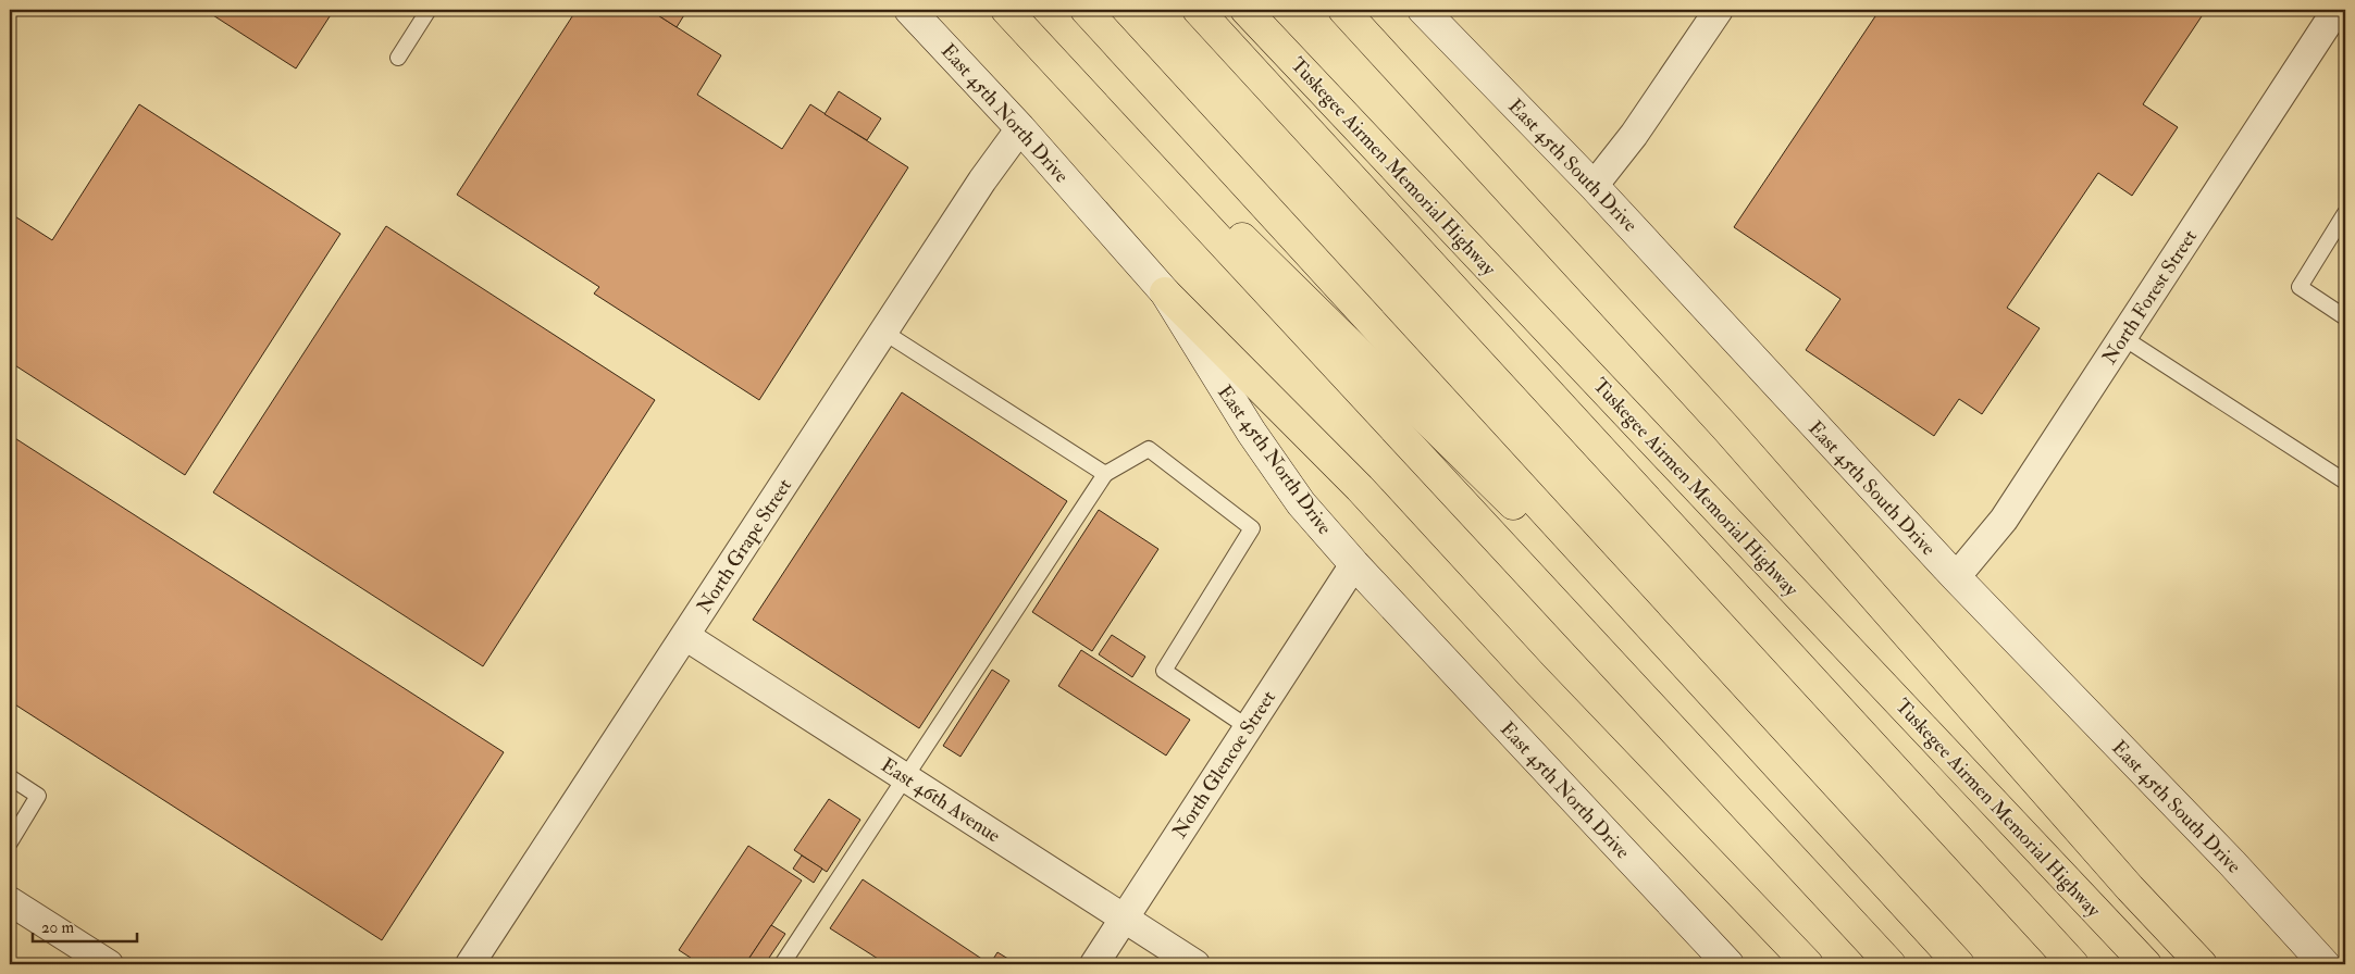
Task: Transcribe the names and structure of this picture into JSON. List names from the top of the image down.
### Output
{
  "streets": {
    "highway": ["Tuskegee Airmen Memorial Highway"],
    "main road": ["East 45th North Drive", "East 45th South Drive"],
    "street": [
      "North Forest Street",
      "North Grape Street",
      "North Glencoe Street",
      "East 46th Avenue"
    ]
  },
  "crossings": [
    ["East 45th North Drive", "North Grape Street"],
    ["East 45th North Drive", "North Glencoe Street"],
    ["East 45th South Drive", "North Forest Street"],
    ["North Grape Street", "East 46th Avenue"],
    ["North Glencoe Street", "East 46th Avenue"]
  ],
  "scale_bar": "20 m"
}
